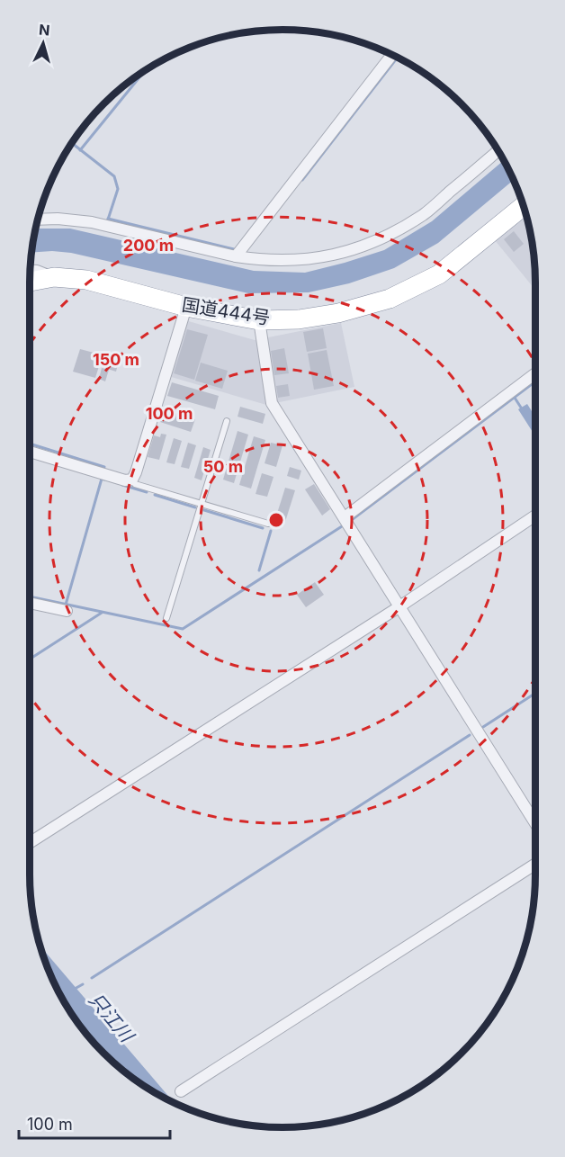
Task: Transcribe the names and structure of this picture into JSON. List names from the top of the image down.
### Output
{
  "streets": {
    "highway": ["国道444号"]
  },
  "water": ["只江川"],
  "scale_bar": "100 m",
  "north": "top",
  "rings": [
    "200 m",
    "150 m",
    "100 m",
    "50 m"
  ]
}
